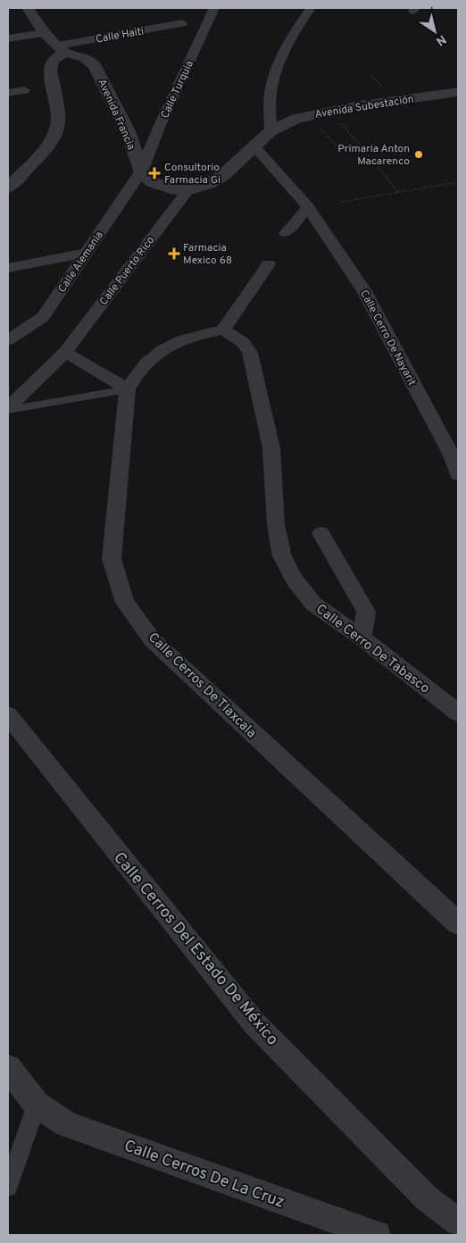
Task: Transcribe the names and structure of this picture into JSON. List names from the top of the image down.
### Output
{
  "streets": {
    "street": [
      "Calle Haiti",
      "Calle Turquia",
      "Avenida Subestación",
      "Avenida Francia",
      "Calle Alemania",
      "Calle Puerto Rico",
      "Calle Cerro De Nayarit",
      "Calle Cerro De Tabasco",
      "Calle Cerros De Tlaxcala",
      "Calle Cerros Del Estado De México",
      "Calle Cerros De La Cruz"
    ]
  },
  "crossings": [
    ["Calle Haiti", "Avenida Francia"],
    ["Calle Turquia", "Avenida Francia"],
    ["Calle Turquia", "Calle Alemania"],
    ["Avenida Subestación", "Calle Puerto Rico"],
    ["Avenida Francia", "Calle Alemania"]
  ],
  "places": {
    "other": ["Primaria Anton Macarenco"],
    "health": ["Consultorio Farmacia Gi", "Farmacia Mexico 68"]
  },
  "north": "bottom right"
}
